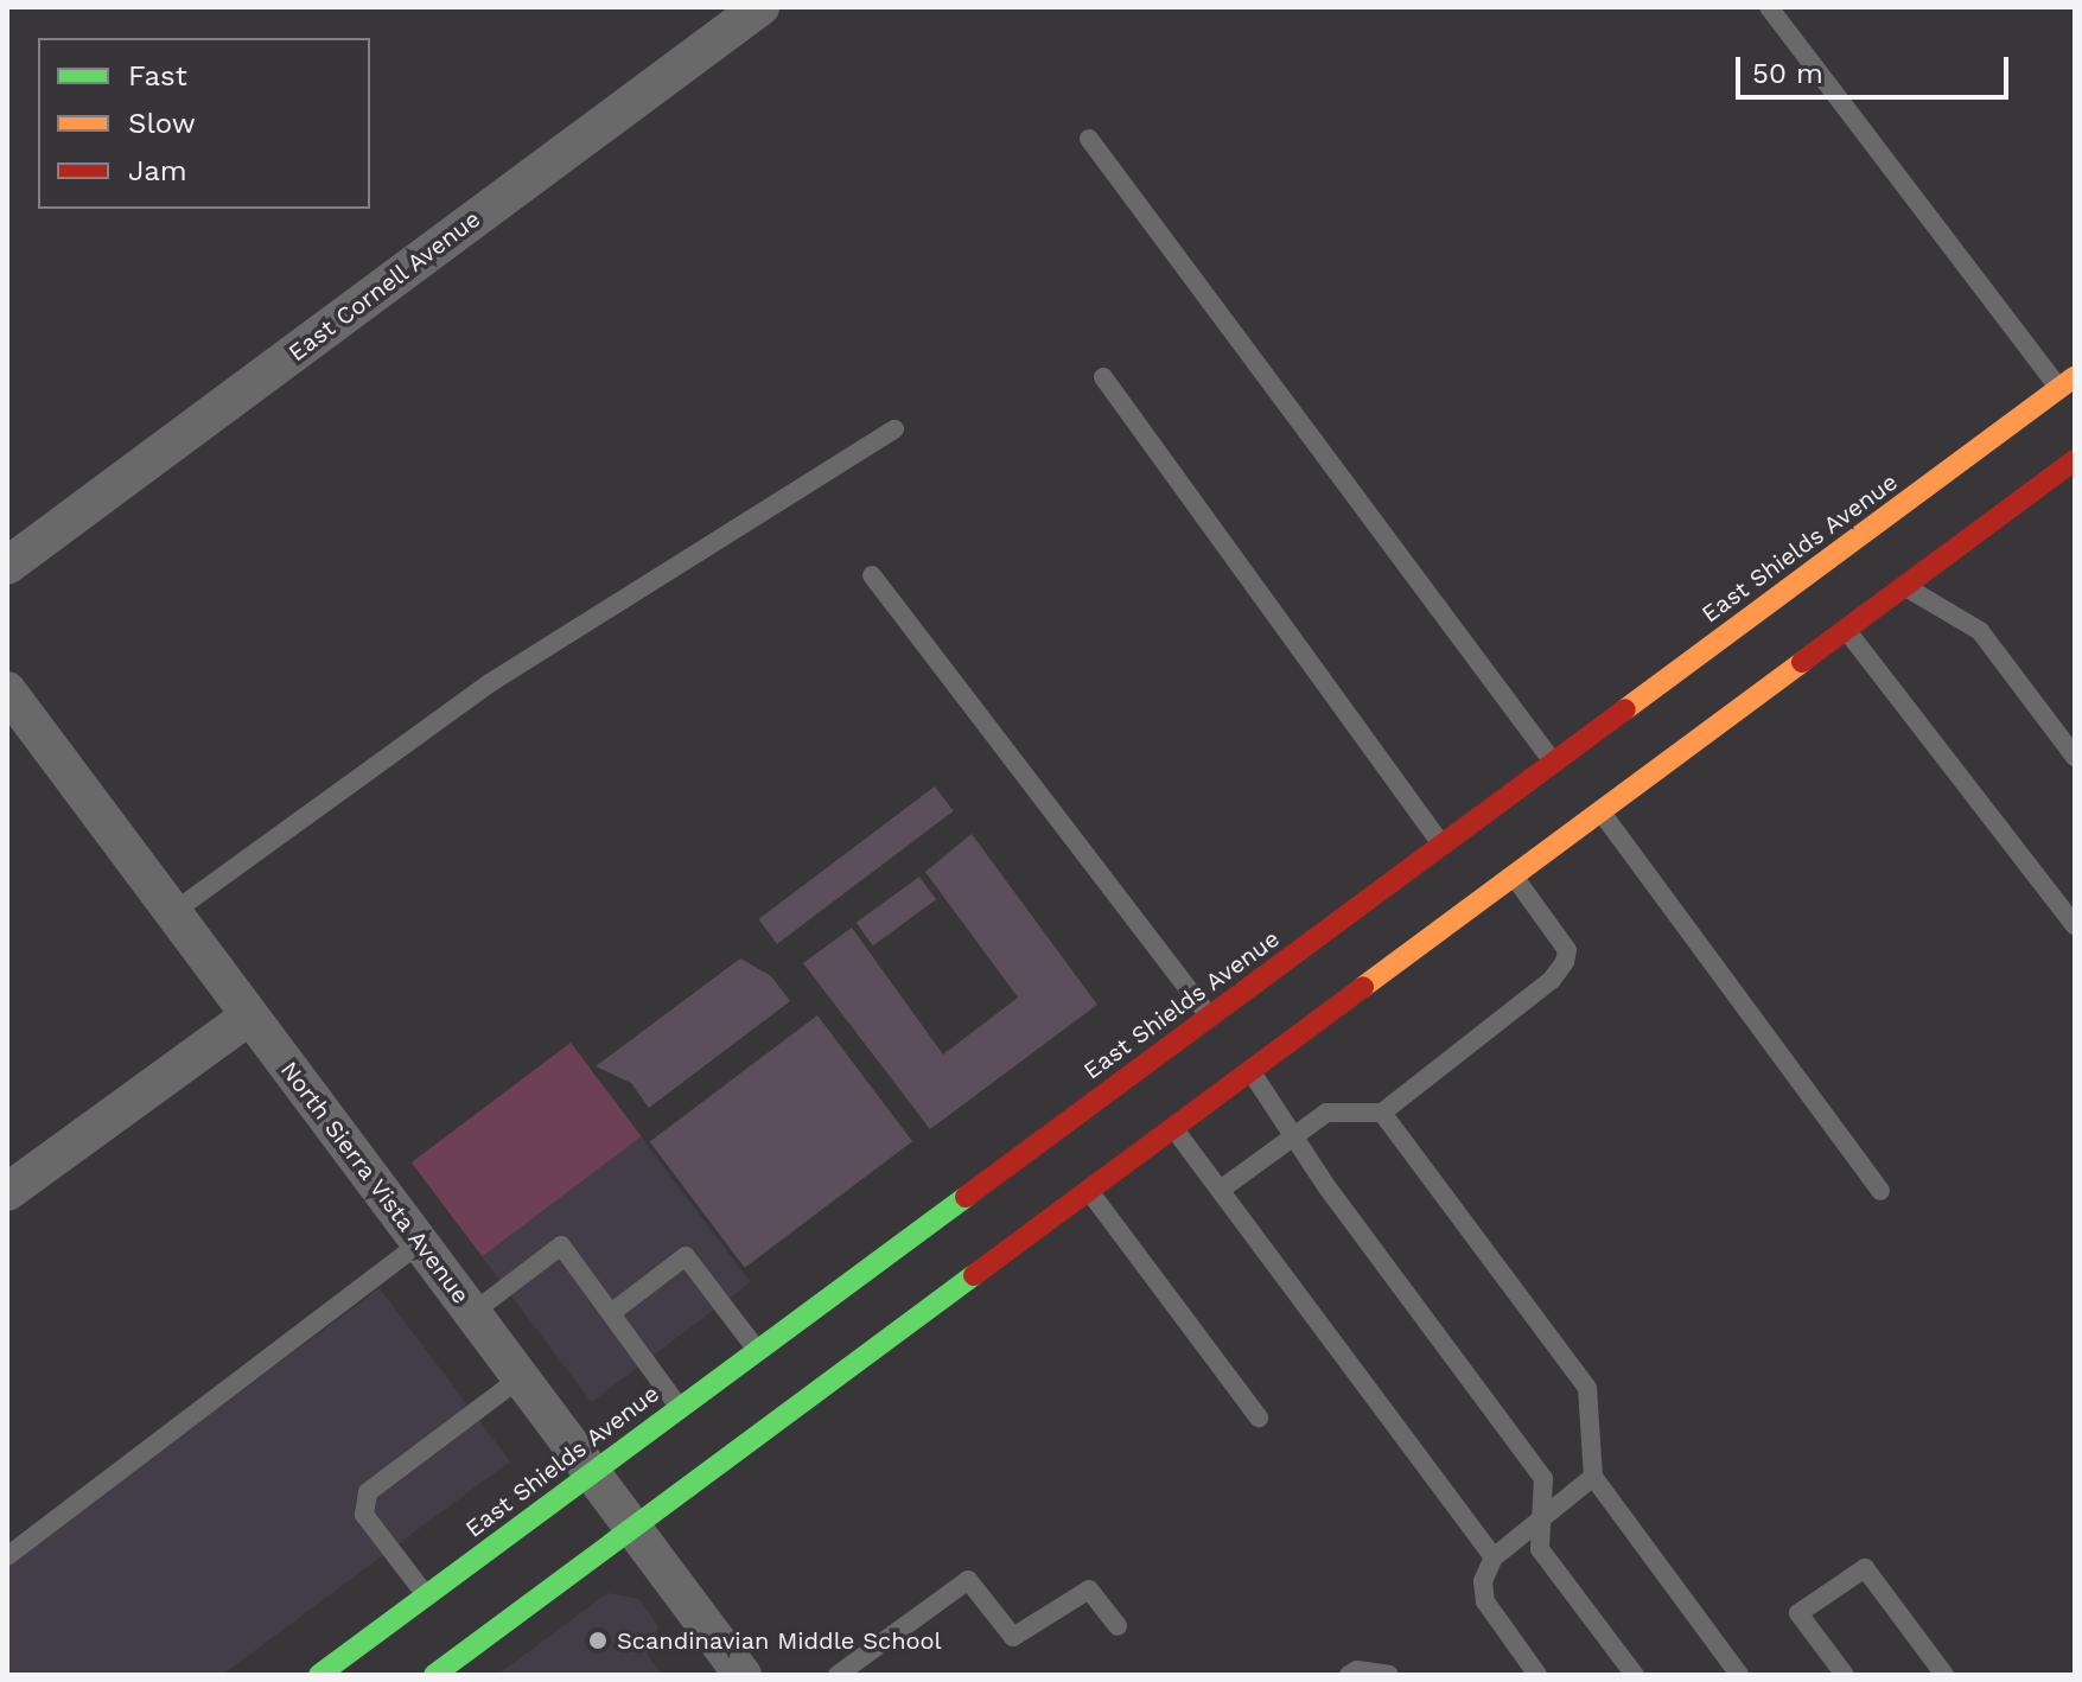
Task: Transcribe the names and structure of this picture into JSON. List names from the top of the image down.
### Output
{
  "streets": {
    "main road": ["East Shields Avenue"],
    "street": ["East Cornell Avenue", "North Sierra Vista Avenue"]
  },
  "crossings": [
    ["East Shields Avenue", "North Sierra Vista Avenue"]
  ],
  "places": ["Scandinavian Middle School"],
  "legend": ["Fast", "Slow", "Jam"],
  "scale_bar": "50 m"
}
